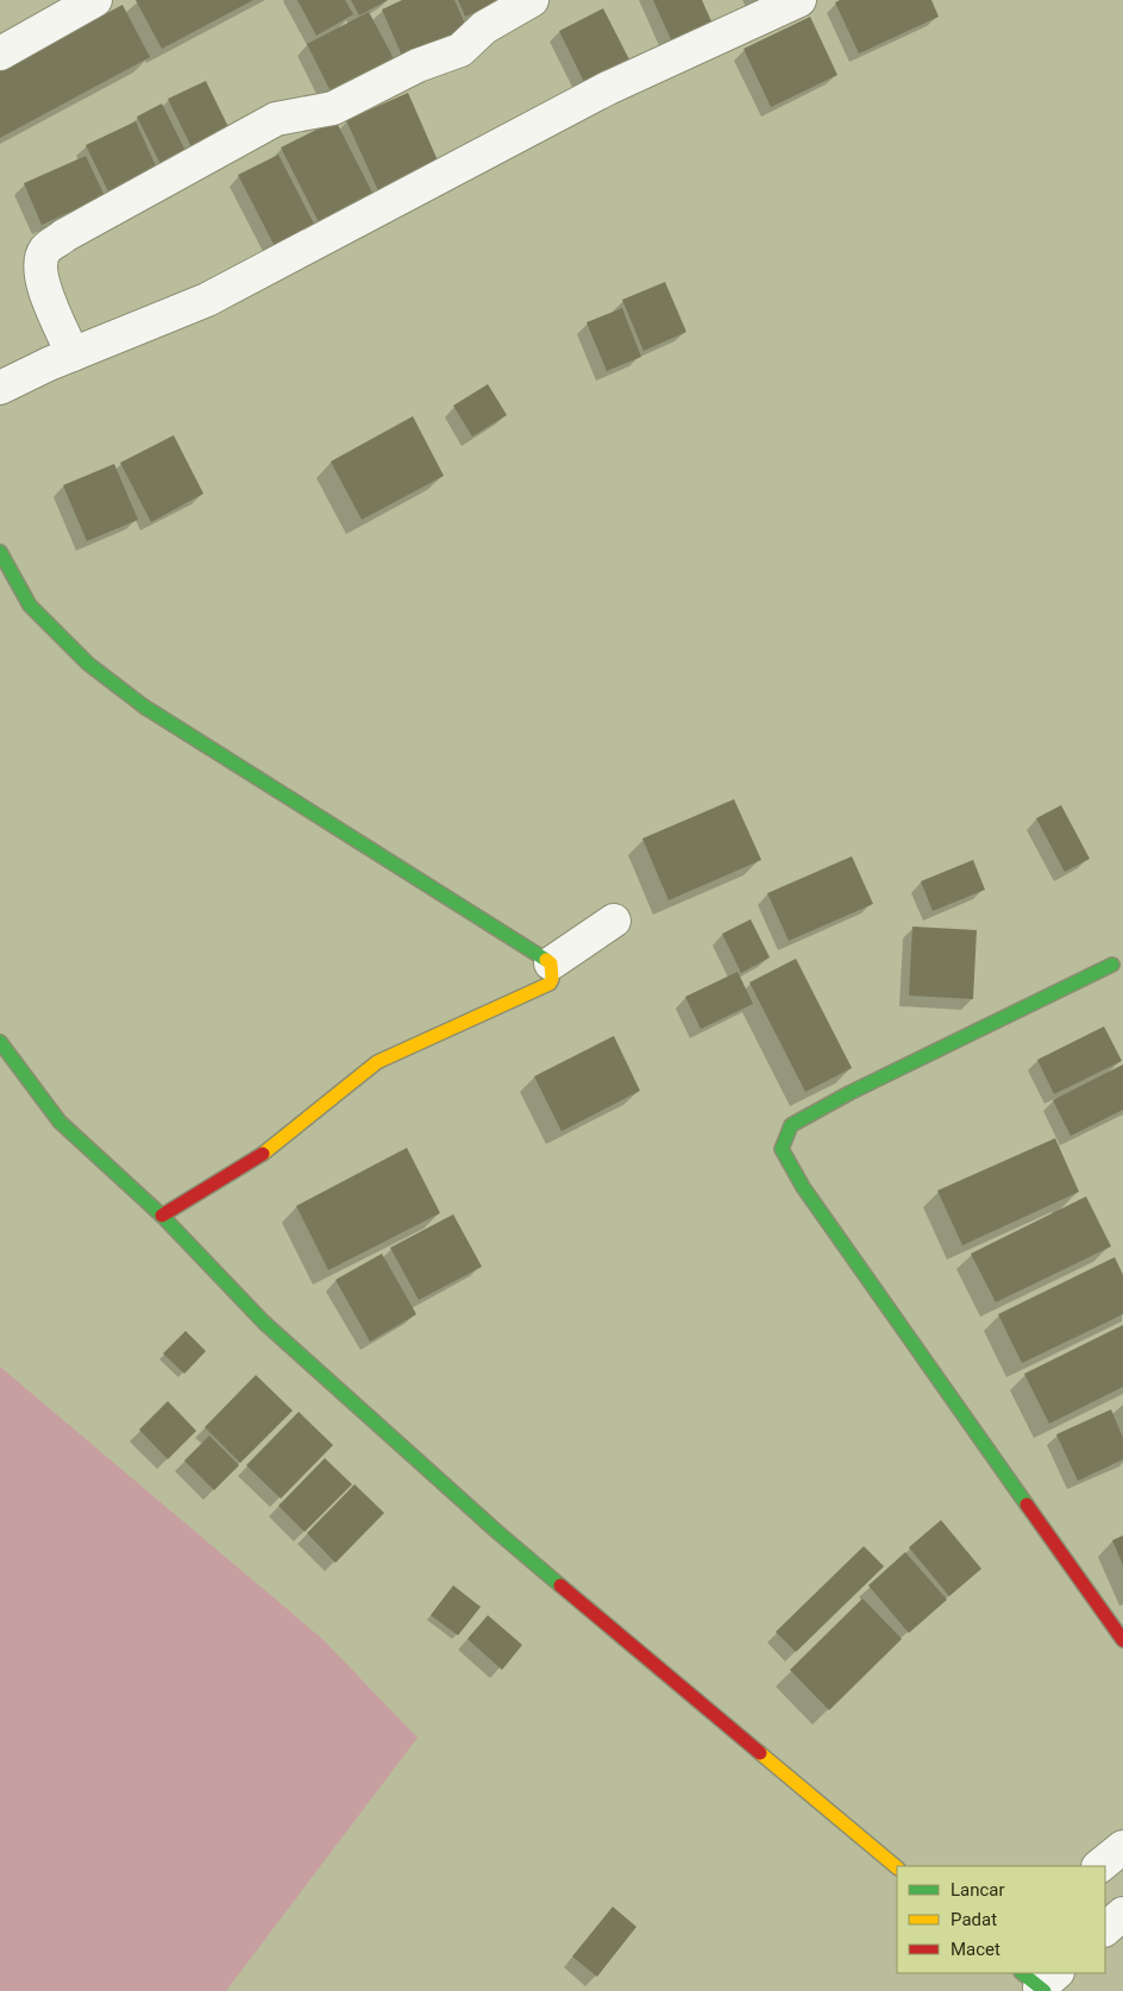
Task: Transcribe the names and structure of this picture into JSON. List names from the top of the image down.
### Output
{
  "legend": ["Lancar", "Padat", "Macet"]
}
